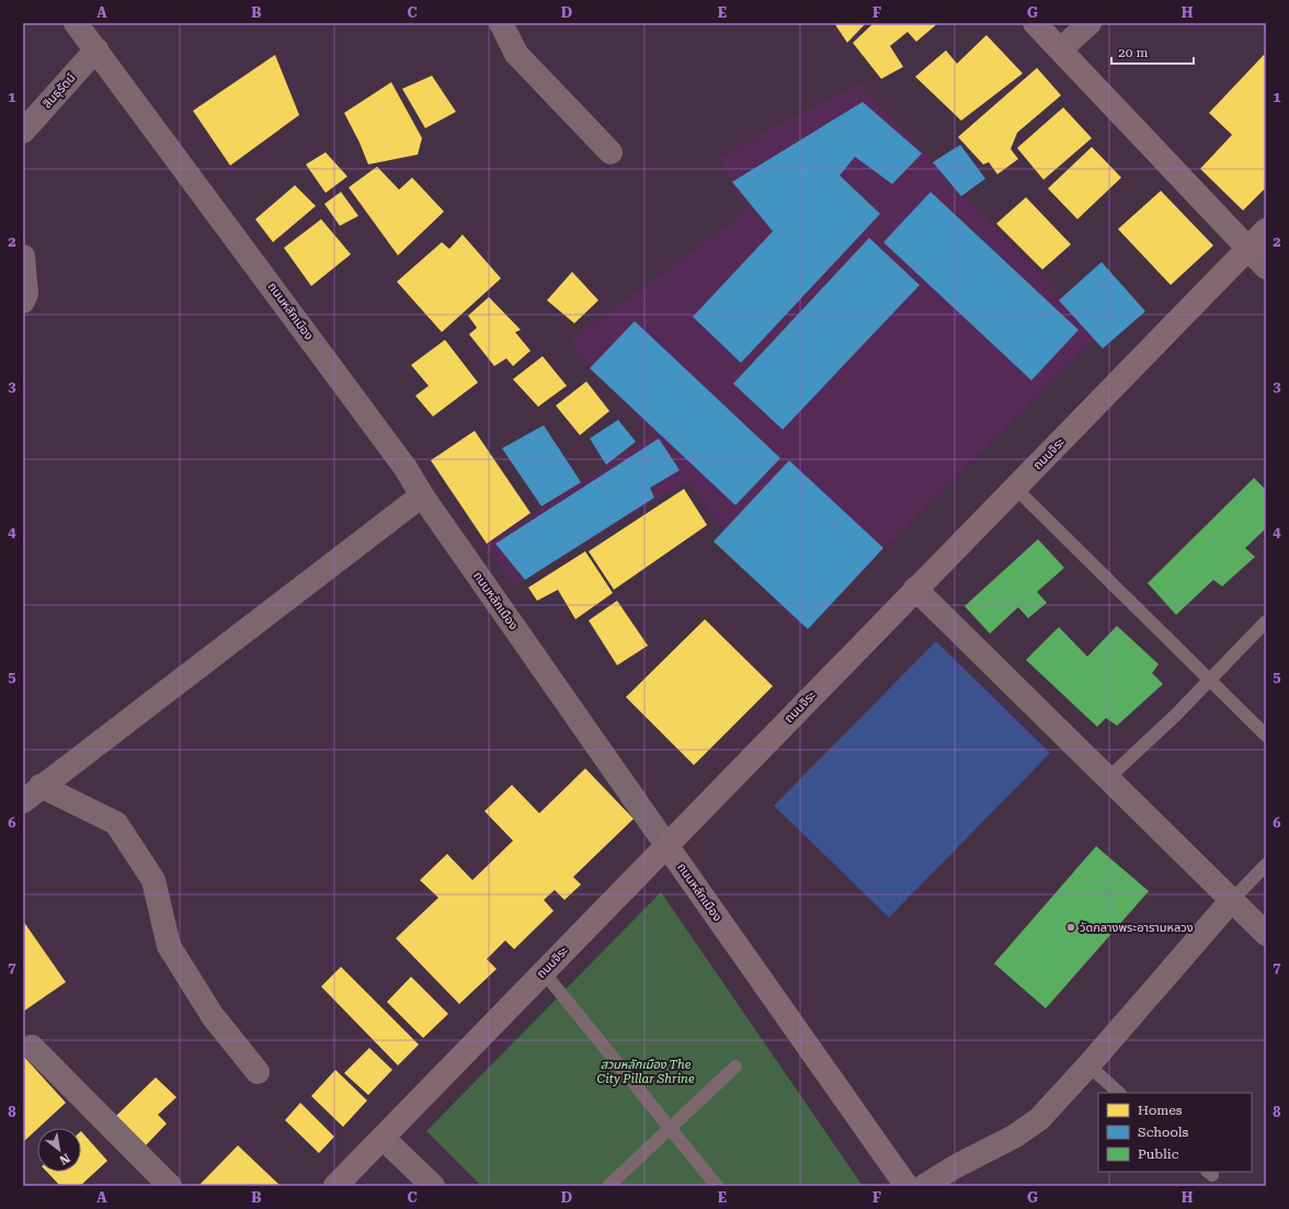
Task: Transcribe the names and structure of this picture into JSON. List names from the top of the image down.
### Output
{
  "streets": {
    "main road": ["ถนนหลักเมือง", "ถนนจิระ"],
    "street": ["สินธุรัตน์"]
  },
  "crossings": [
    ["สินธุรัตน์", "ถนนหลักเมือง"],
    ["ถนนหลักเมือง", "ถนนจิระ"]
  ],
  "parks": ["สวนหลักเมือง The City Pillar Shrine"],
  "places": ["วัดกลางพระอารามหลวง"],
  "legend": ["Homes", "Schools", "Public"],
  "scale_bar": "20 m",
  "north": "bottom right",
  "grid": {
    "columns": [
      "A",
      "B",
      "C",
      "D",
      "E",
      "F",
      "G",
      "H"
    ],
    "rows": [
      "1",
      "2",
      "3",
      "4",
      "5",
      "6",
      "7",
      "8"
    ]
  }
}
